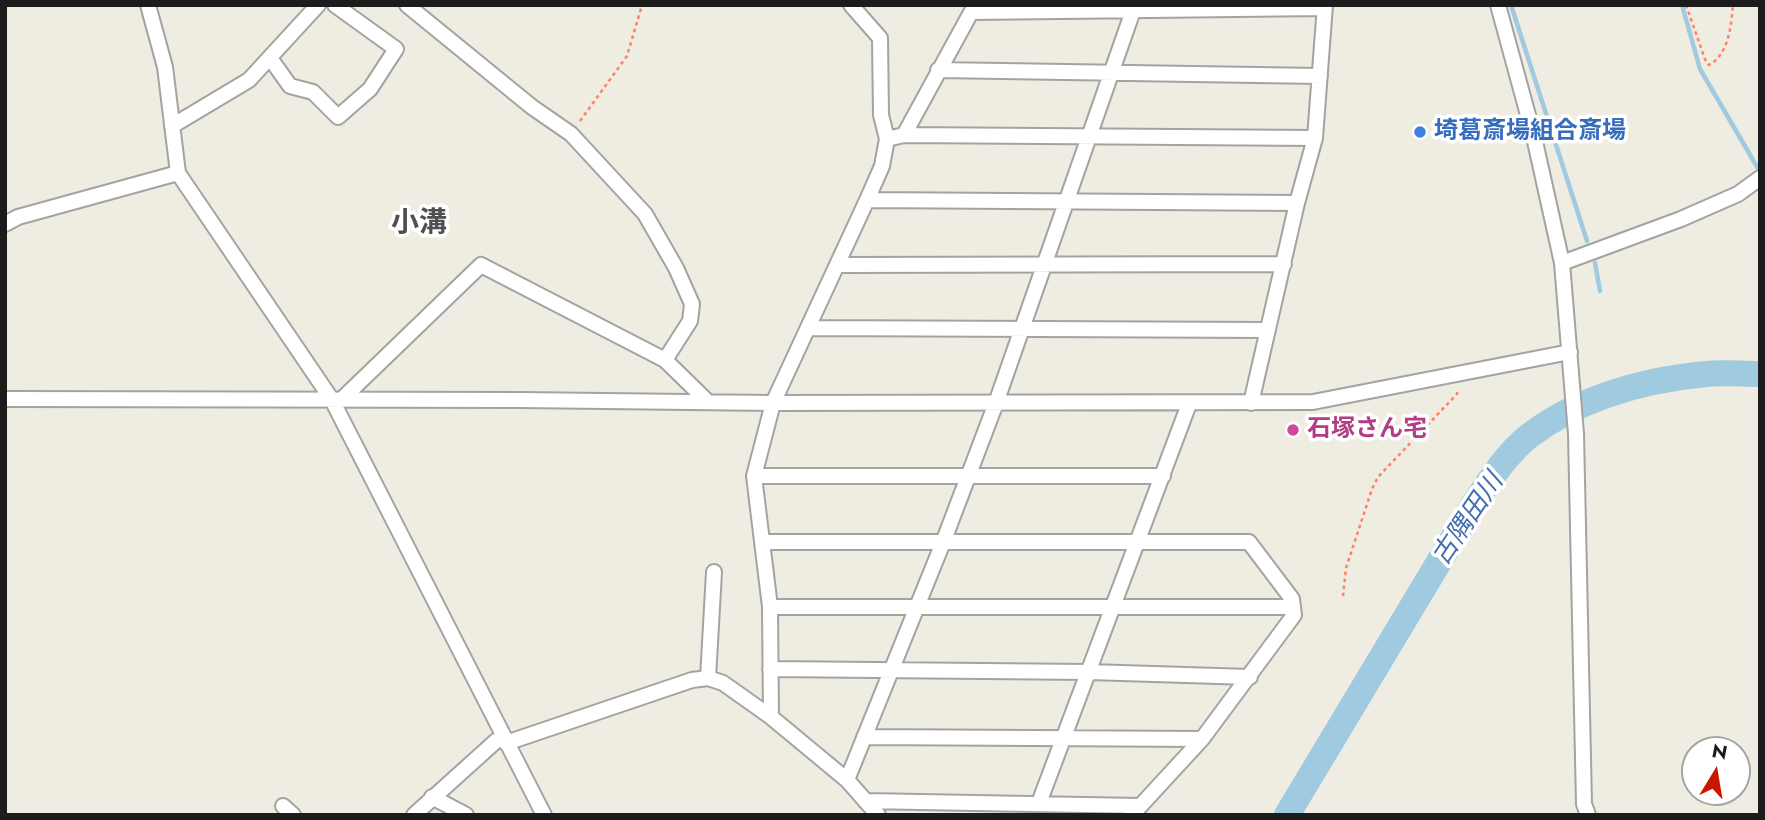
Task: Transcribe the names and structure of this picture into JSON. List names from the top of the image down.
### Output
{
  "districts": ["小溝"],
  "water": ["古隅田川"],
  "places": ["埼葛斎場組合斎場", "石塚さん宅"],
  "north": "top"
}
